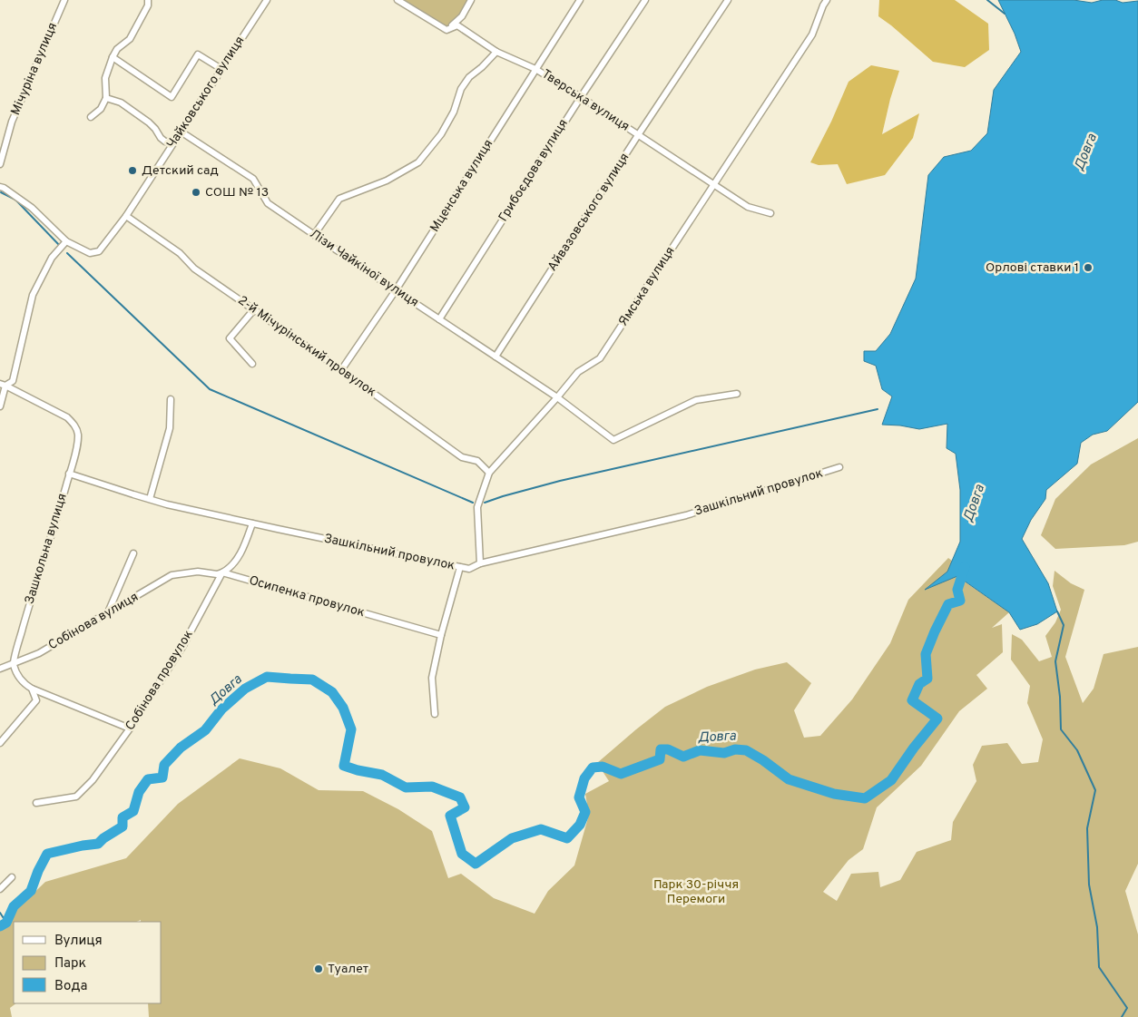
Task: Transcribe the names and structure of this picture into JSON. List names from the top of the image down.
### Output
{
  "streets": {
    "street": [
      "Мічуріна вулиця",
      "Чайковського вулиця",
      "Тверська вулиця",
      "Грибоєдова вулиця",
      "Мценська вулиця",
      "Айвазовського вулиця",
      "Лізи Чайкіної вулиця",
      "Ямська вулиця",
      "2-й Мічурінський провулок",
      "Зашкільний провулок",
      "Зашкольна вулиця",
      "Осипенка провулок",
      "Собінова вулиця",
      "Собінова провулок"
    ]
  },
  "crossings": [
    ["Чайковського вулиця", "Лізи Чайкіної вулиця"],
    ["Чайковського вулиця", "2-й Мічурінський провулок"],
    ["Тверська вулиця", "Грибоєдова вулиця"],
    ["Тверська вулиця", "Мценська вулиця"],
    ["Тверська вулиця", "Айвазовського вулиця"],
    ["Тверська вулиця", "Ямська вулиця"],
    ["Грибоєдова вулиця", "Лізи Чайкіної вулиця"],
    ["Мценська вулиця", "Лізи Чайкіної вулиця"],
    ["Мценська вулиця", "2-й Мічурінський провулок"],
    ["Айвазовського вулиця", "Лізи Чайкіної вулиця"],
    ["Лізи Чайкіної вулиця", "Ямська вулиця"],
    ["Ямська вулиця", "2-й Мічурінський провулок"],
    ["Ямська вулиця", "Зашкільний провулок"],
    ["Зашкільний провулок", "Зашкольна вулиця"],
    ["Зашкільний провулок", "Собінова провулок"],
    ["Зашкольна вулиця", "Собінова вулиця"],
    ["Осипенка провулок", "Собінова вулиця"],
    ["Осипенка провулок", "Собінова провулок"]
  ],
  "water": ["Довга"],
  "parks": ["Парк 30-річчя Перемоги"],
  "places": [
    "Детский сад",
    "СОШ № 13",
    "Орлові ставки 1",
    "Туалет"
  ],
  "legend": ["Вулиця", "Парк", "Вода"]
}
